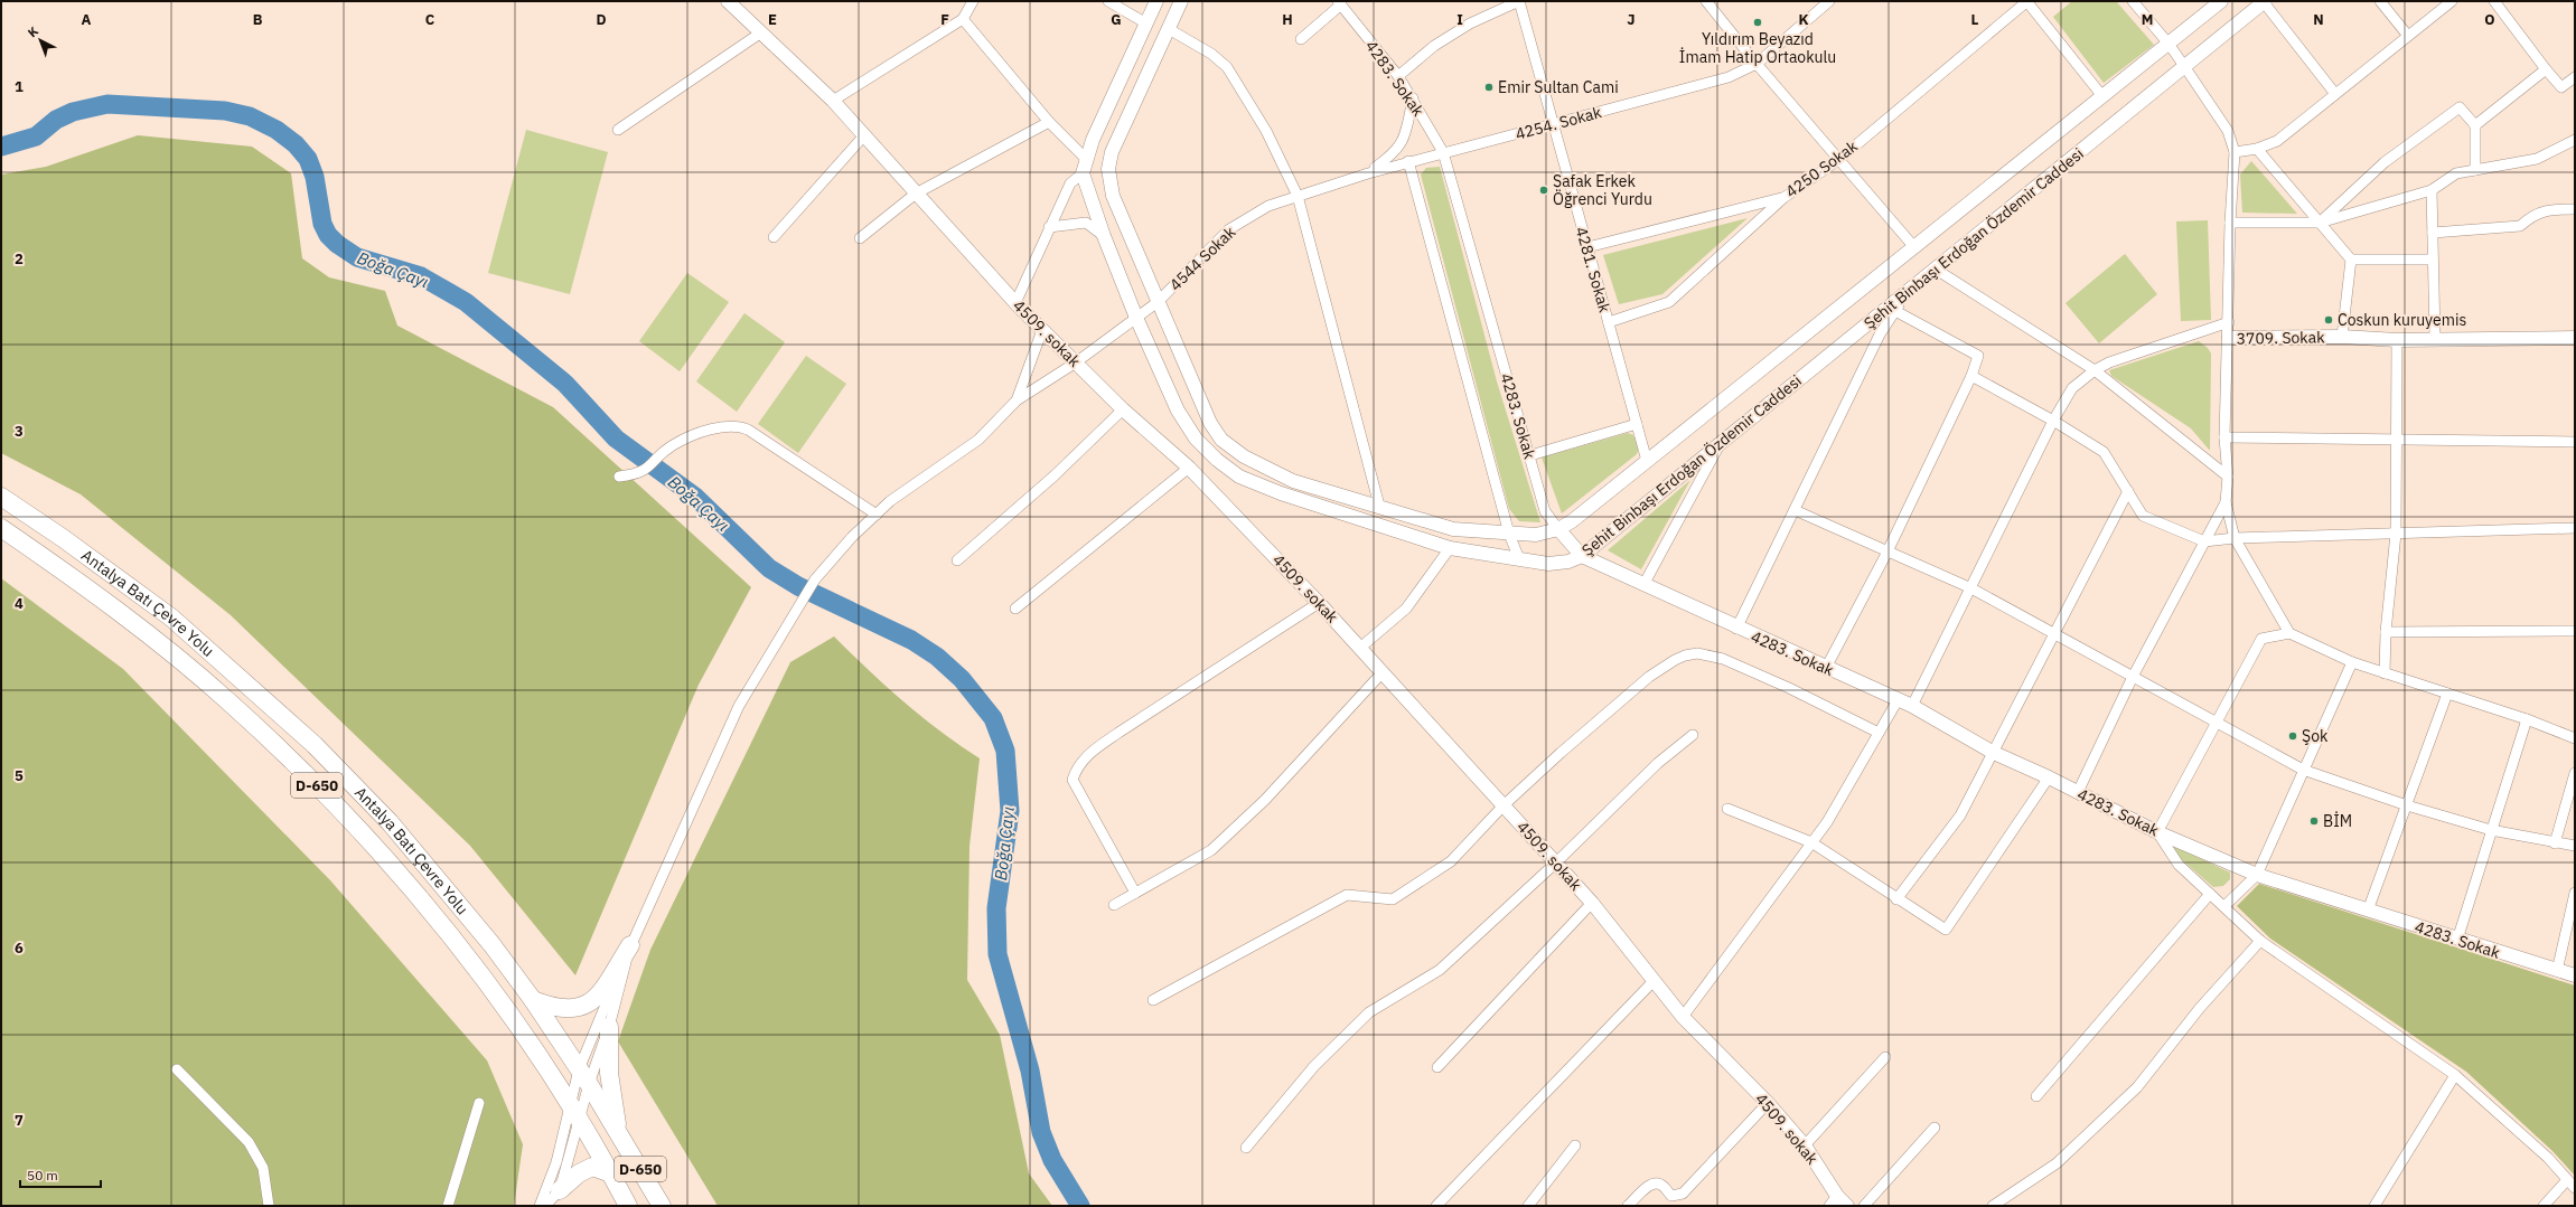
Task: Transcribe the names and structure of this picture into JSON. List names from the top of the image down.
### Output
{
  "streets": {
    "highway": ["Antalya Batı Çevre Yolu", "D-650"],
    "main road": [
      "4283. Sokak",
      "Şehit Binbaşı Erdoğan Özdemir Caddesi",
      "4509. sokak",
      "3709. Sokak"
    ],
    "street": [
      "4254. Sokak",
      "4250 Sokak",
      "4544 Sokak",
      "4281. Sokak"
    ]
  },
  "crossings": [
    ["4283. Sokak", "4254. Sokak"],
    ["4283. Sokak", "Şehit Binbaşı Erdoğan Özdemir Caddesi"],
    ["4254. Sokak", "4544 Sokak"],
    ["4254. Sokak", "4281. Sokak"],
    ["4250 Sokak", "4281. Sokak"],
    ["Şehit Binbaşı Erdoğan Özdemir Caddesi", "4544 Sokak"],
    ["Şehit Binbaşı Erdoğan Özdemir Caddesi", "4281. Sokak"],
    ["4544 Sokak", "4509. sokak"]
  ],
  "water": ["Boğa Çayı"],
  "places": [
    "Yıldırım Beyazıd İmam Hatip Ortaokulu",
    "Emir Sultan Cami",
    "Şafak Erkek Öğrenci Yurdu",
    "Coskun kuruyemis",
    "Şok",
    "BİM"
  ],
  "scale_bar": "50 m",
  "north": "top left",
  "grid": {
    "columns": [
      "A",
      "B",
      "C",
      "D",
      "E",
      "F",
      "G",
      "H",
      "I",
      "J",
      "K",
      "L",
      "M",
      "N",
      "O"
    ],
    "rows": [
      "1",
      "2",
      "3",
      "4",
      "5",
      "6",
      "7"
    ]
  }
}
